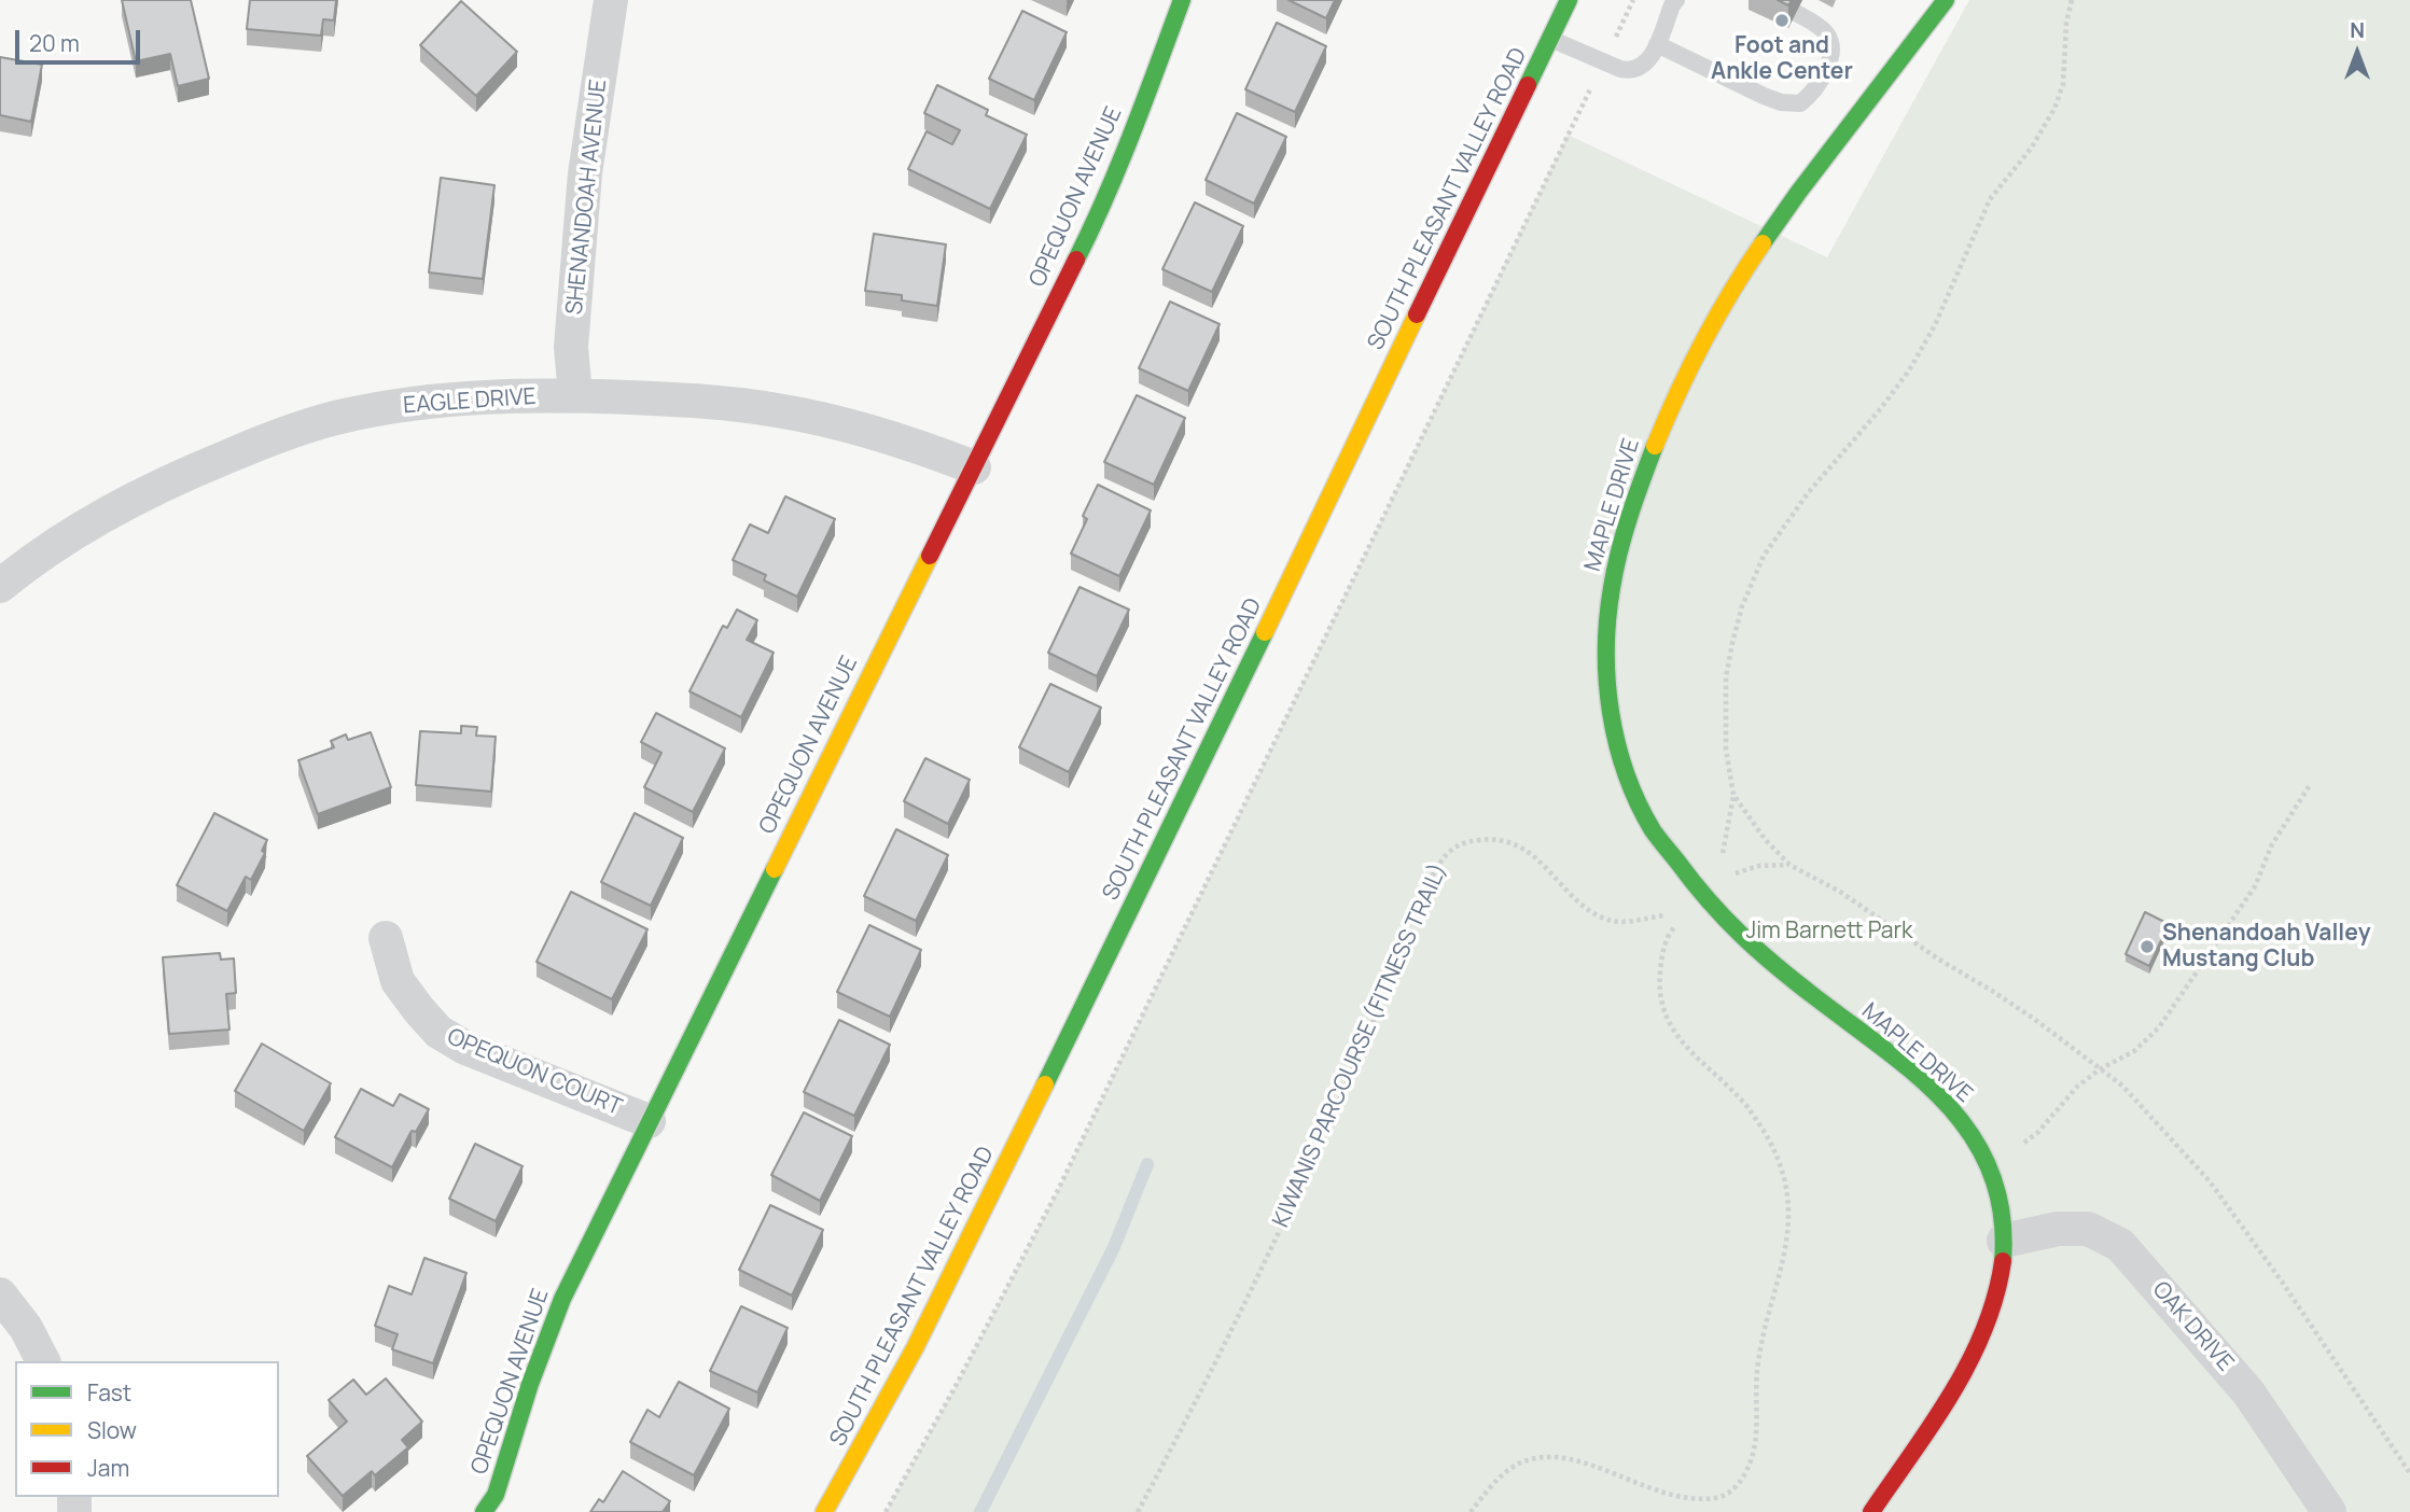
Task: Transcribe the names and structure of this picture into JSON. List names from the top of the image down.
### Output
{
  "streets": {
    "street": [
      "SHENANDOAH AVENUE",
      "OPEQUON AVENUE",
      "SOUTH PLEASANT VALLEY ROAD",
      "EAGLE DRIVE",
      "MAPLE DRIVE",
      "OPEQUON COURT",
      "OAK DRIVE"
    ],
    "path": ["KIWANIS PARCOURSE (FITNESS TRAIL)"]
  },
  "crossings": [
    ["SHENANDOAH AVENUE", "EAGLE DRIVE"],
    ["OPEQUON AVENUE", "EAGLE DRIVE"],
    ["OPEQUON AVENUE", "OPEQUON COURT"],
    ["MAPLE DRIVE", "OAK DRIVE"]
  ],
  "parks": ["Jim Barnett Park"],
  "places": ["Foot and Ankle Center", "Shenandoah Valley Mustang Club"],
  "legend": ["Fast", "Slow", "Jam"],
  "scale_bar": "20 m",
  "north": "top"
}
